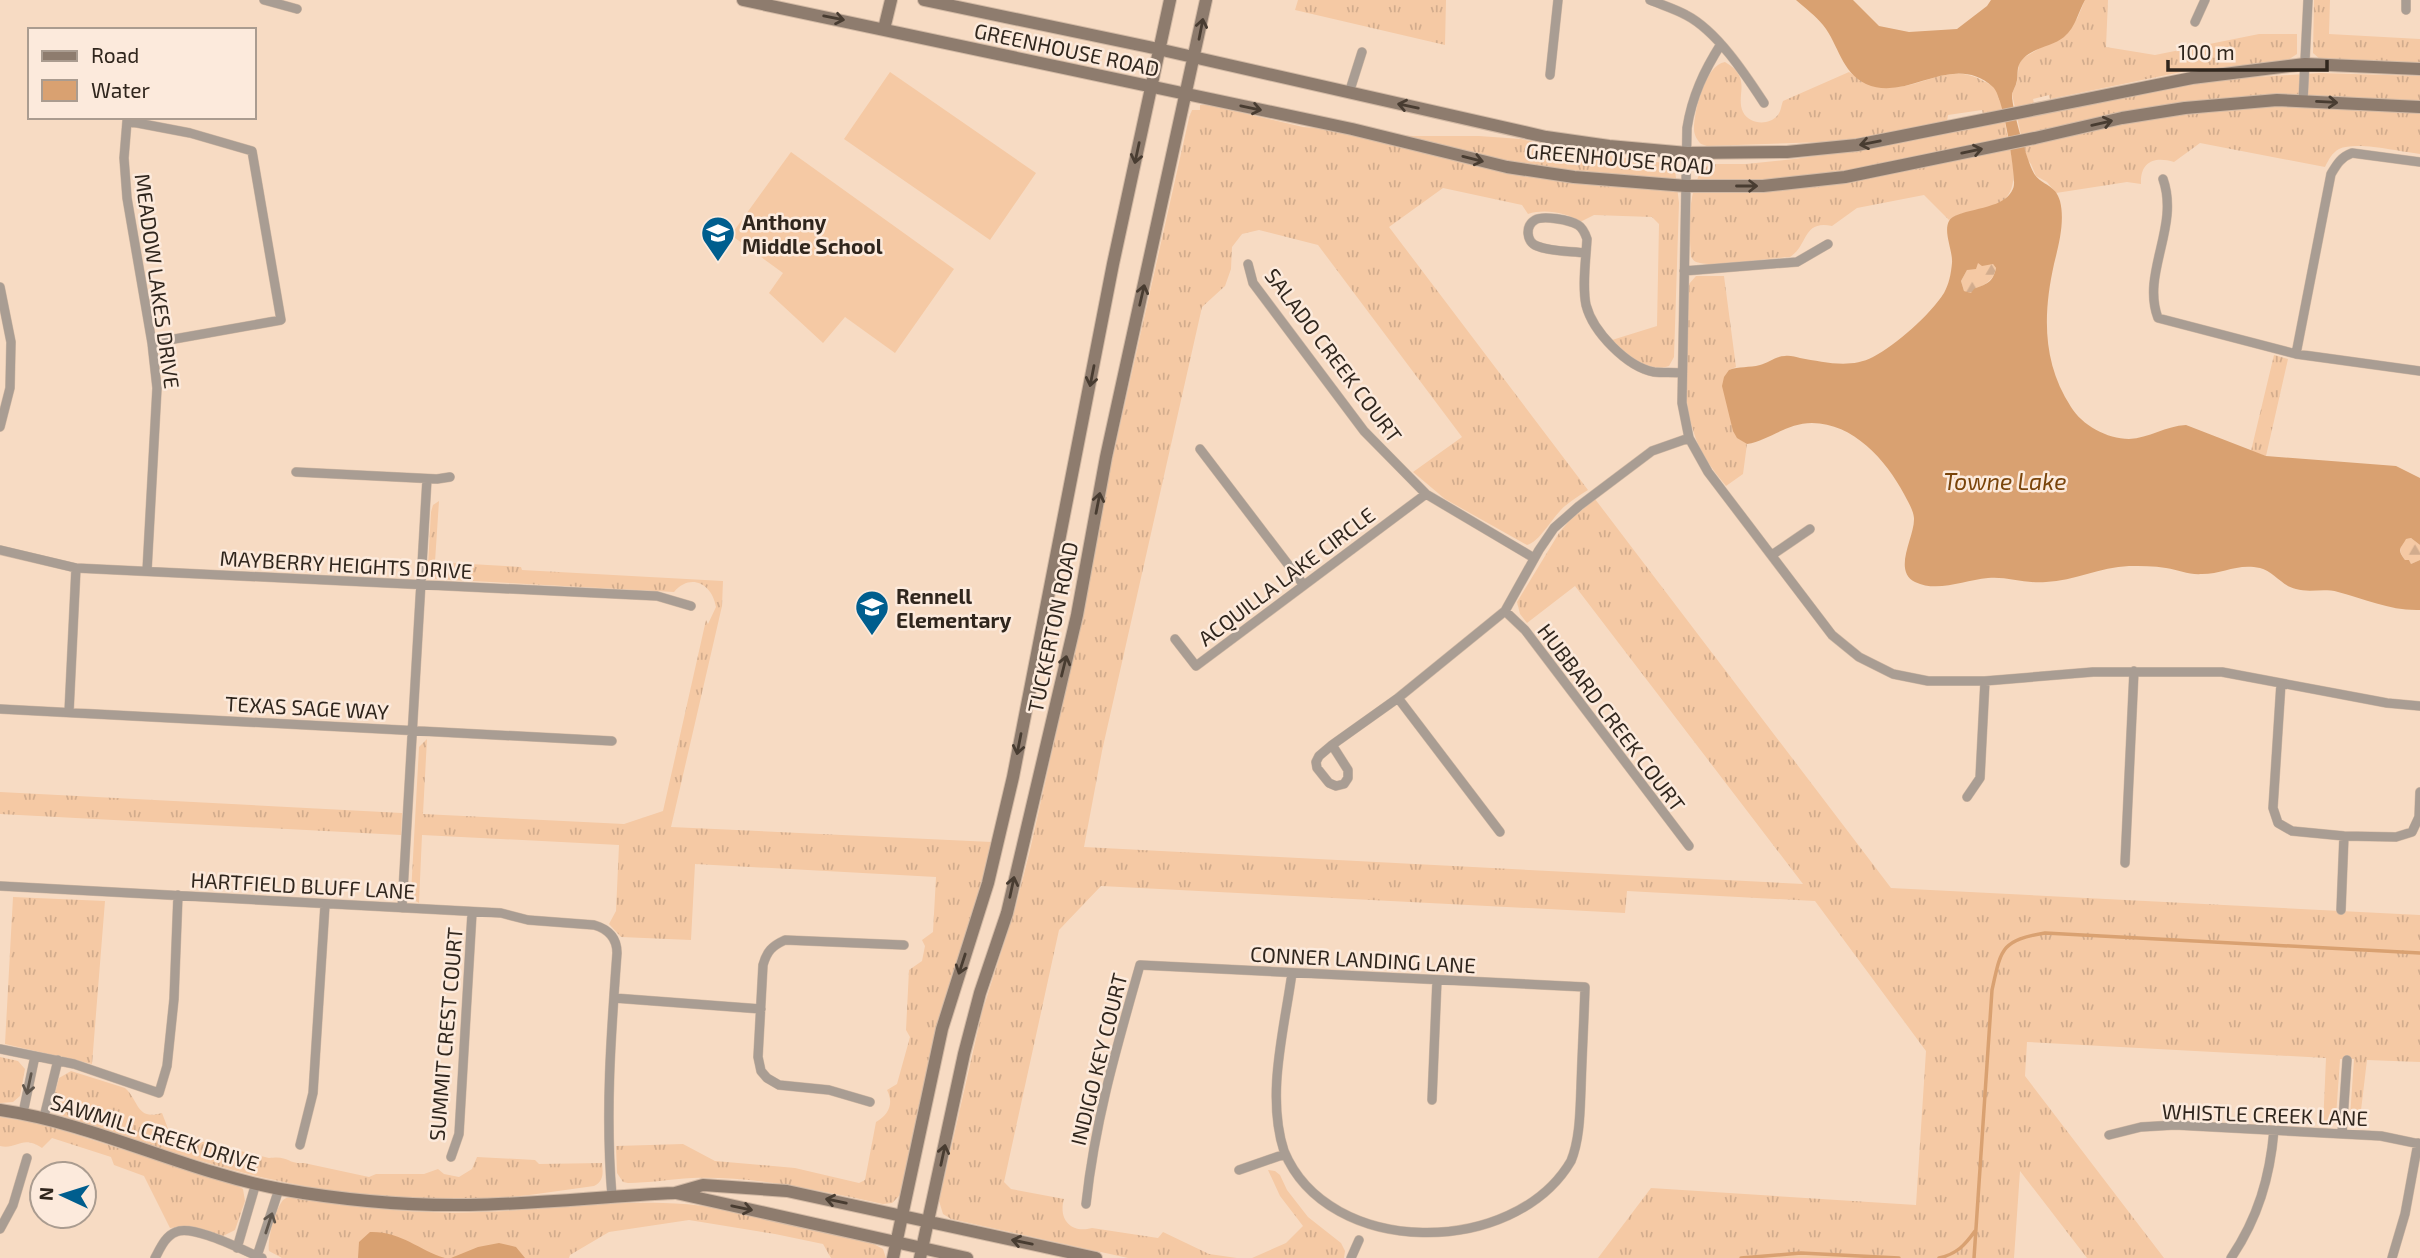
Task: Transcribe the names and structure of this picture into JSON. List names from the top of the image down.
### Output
{
  "streets": {
    "main road": ["GREENHOUSE ROAD", "TUCKERTON ROAD", "SAWMILL CREEK DRIVE"],
    "street": [
      "MEADOW LAKES DRIVE",
      "SALADO CREEK COURT",
      "MAYBERRY HEIGHTS DRIVE",
      "ACQUILLA LAKE CIRCLE",
      "TEXAS SAGE WAY",
      "HUBBARD CREEK COURT",
      "HARTFIELD BLUFF LANE",
      "CONNER LANDING LANE",
      "SUMMIT CREST COURT",
      "INDIGO KEY COURT",
      "WHISTLE CREEK LANE"
    ]
  },
  "crossings": [
    ["GREENHOUSE ROAD", "TUCKERTON ROAD"],
    ["MEADOW LAKES DRIVE", "MAYBERRY HEIGHTS DRIVE"],
    ["SALADO CREEK COURT", "ACQUILLA LAKE CIRCLE"],
    ["TUCKERTON ROAD", "SAWMILL CREEK DRIVE"],
    ["HARTFIELD BLUFF LANE", "SUMMIT CREST COURT"],
    ["CONNER LANDING LANE", "INDIGO KEY COURT"]
  ],
  "water": ["Towne Lake"],
  "places": {
    "school or university": ["Anthony Middle School", "Rennell Elementary"]
  },
  "legend": ["Road", "Water"],
  "scale_bar": "100 m",
  "north": "left"
}
